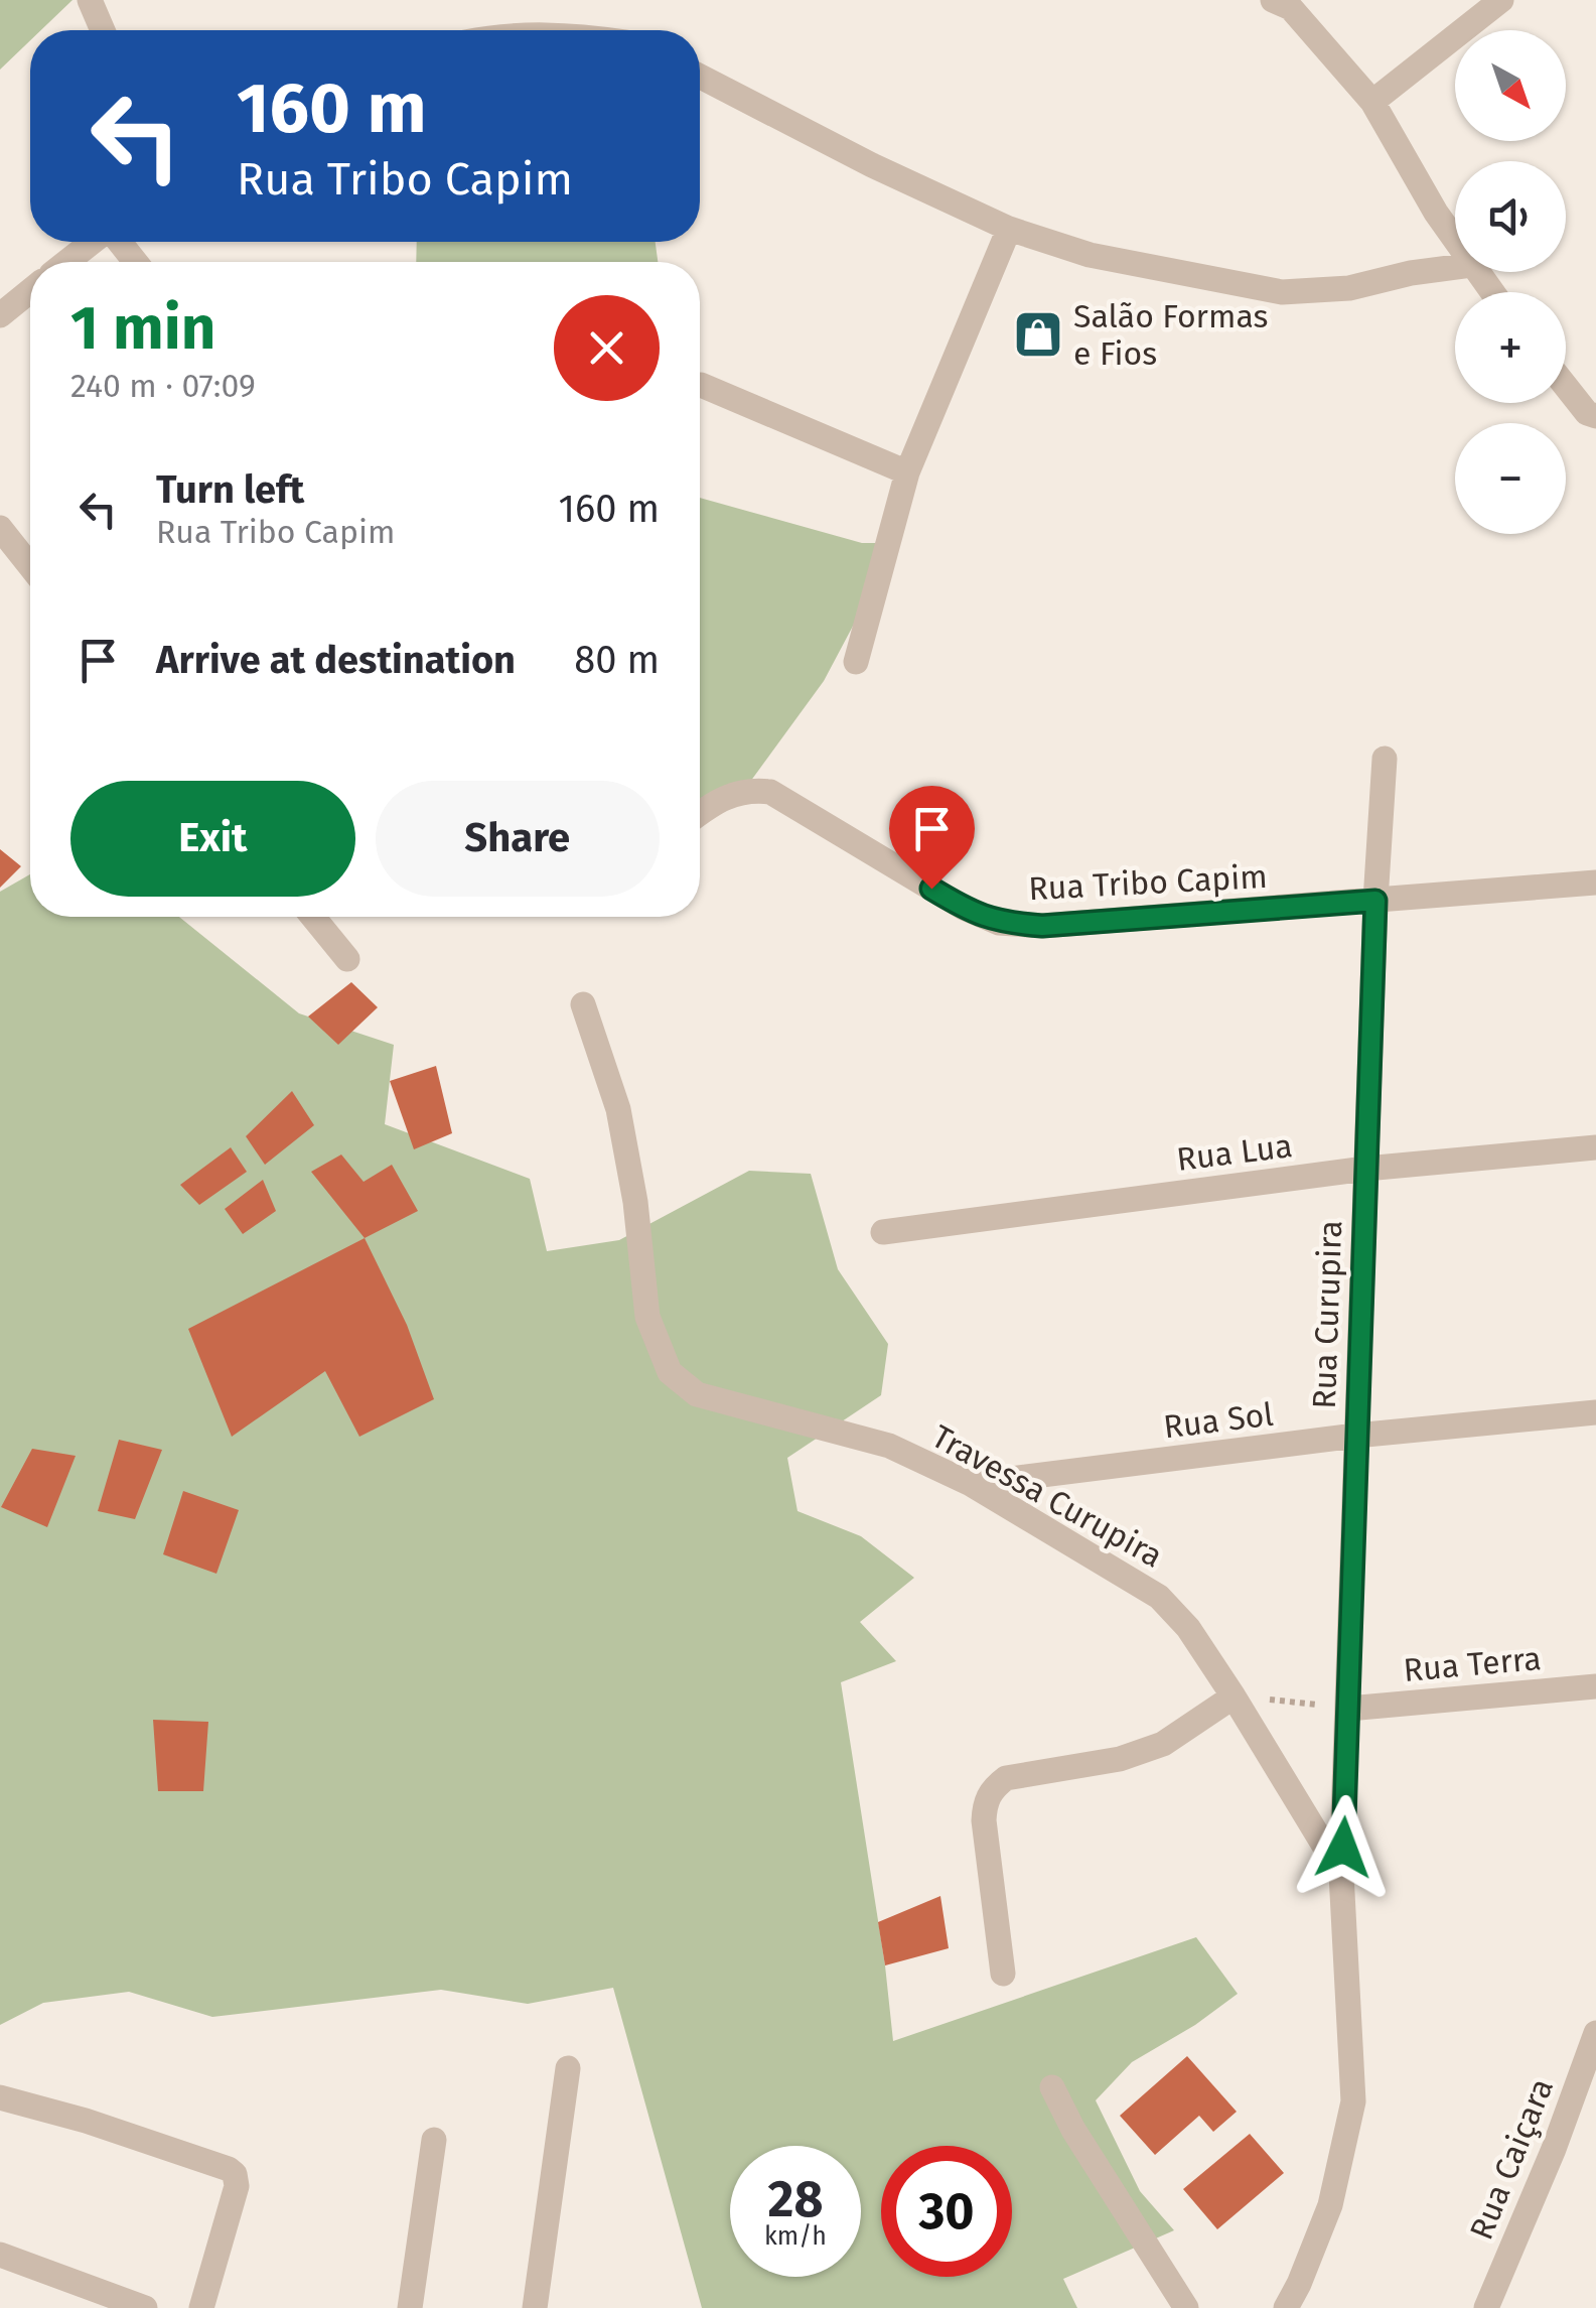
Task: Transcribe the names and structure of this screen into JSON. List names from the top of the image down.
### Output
{
  "streets": {
    "street": [
      "Rua Tribo Capim",
      "Rua Lua",
      "Rua Curupira",
      "Rua Sol",
      "Travessa Curupira",
      "Rua Terra",
      "Rua Caiçara"
    ]
  },
  "crossings": [
    ["Rua Tribo Capim", "Rua Curupira"],
    ["Rua Lua", "Rua Curupira"],
    ["Rua Curupira", "Rua Sol"],
    ["Rua Curupira", "Travessa Curupira"],
    ["Rua Curupira", "Rua Terra"],
    ["Rua Sol", "Travessa Curupira"]
  ],
  "places": {
    "shop": ["Salão Formas e Fios"]
  },
  "north": "bottom right",
  "page": {
    "map_buttons": ["+", "−"],
    "turn": ["160 m", "Rua Tribo Capim"],
    "heading": ["1 min", "240 m · 07:09"],
    "list": [
      {
        "name": "Turn left",
        "note": "Rua Tribo Capim",
        "value": "160 m"
      },
      {
        "name": "Arrive at destination",
        "value": "80 m"
      }
    ],
    "buttons": ["Exit", "Share"],
    "speed": "28 km/h",
    "limit": "30"
  }
}
